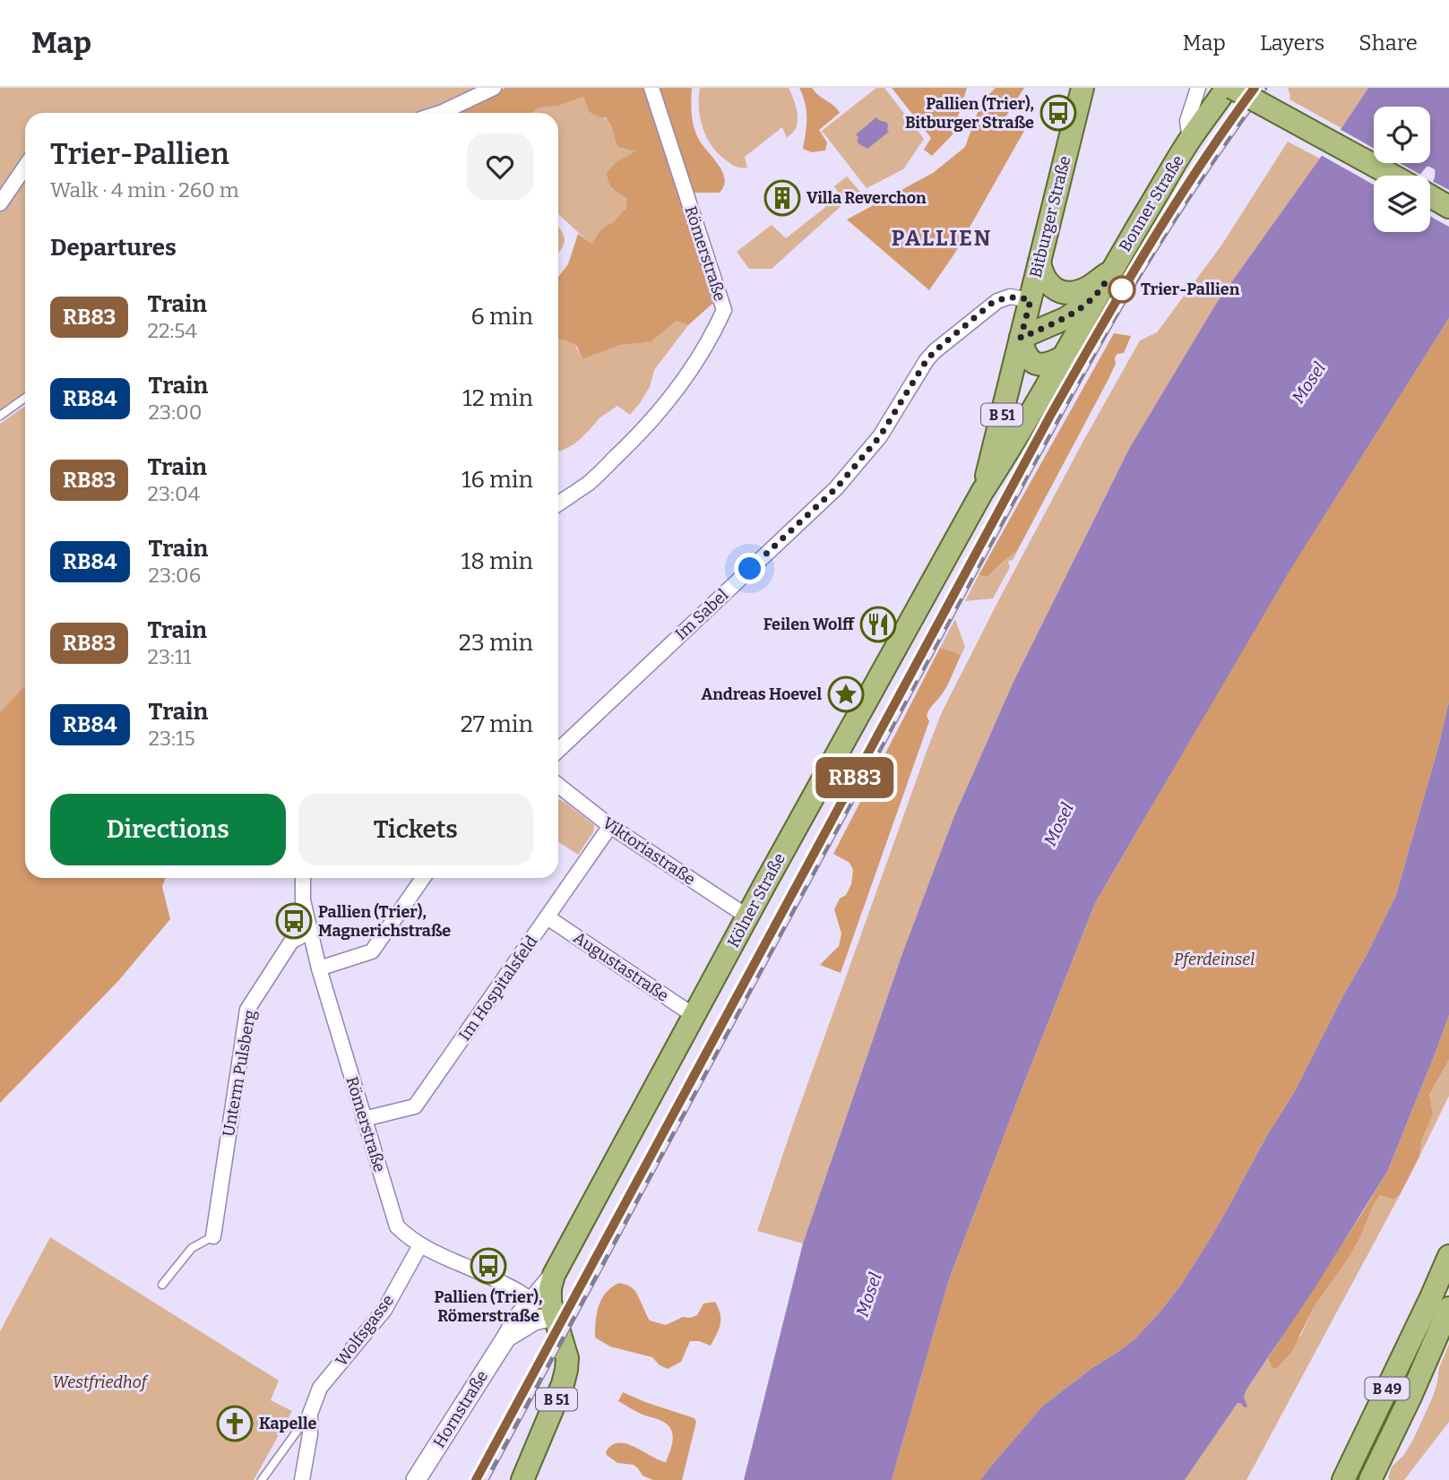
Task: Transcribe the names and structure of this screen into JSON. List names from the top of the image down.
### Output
{
  "streets": {
    "main road": [
      "Bonner Straße",
      "Bitburger Straße",
      "B 51",
      "Kölner Straße",
      "B 49"
    ],
    "street": [
      "Römerstraße",
      "Im Sabel",
      "Viktoriastraße",
      "Augustastraße",
      "Im Hospitalsfeld",
      "Unterm Pulsberg",
      "Wolfsgasse",
      "Hornstraße"
    ]
  },
  "crossings": [
    ["Bonner Straße", "Bitburger Straße"],
    ["Bonner Straße", "Kölner Straße"],
    ["Bitburger Straße", "Im Sabel"],
    ["Bitburger Straße", "Kölner Straße"],
    ["Römerstraße", "B 51"],
    ["Römerstraße", "Kölner Straße"],
    ["Römerstraße", "Im Hospitalsfeld"],
    ["Römerstraße", "Unterm Pulsberg"],
    ["Römerstraße", "Wolfsgasse"],
    ["Römerstraße", "Hornstraße"],
    ["B 51", "Kölner Straße"],
    ["B 51", "Hornstraße"],
    ["Viktoriastraße", "Kölner Straße"],
    ["Viktoriastraße", "Im Hospitalsfeld"],
    ["Kölner Straße", "Augustastraße"],
    ["Kölner Straße", "Hornstraße"],
    ["Augustastraße", "Im Hospitalsfeld"]
  ],
  "districts": ["PALLIEN"],
  "water": ["Mosel"],
  "parks": ["Pferdeinsel", "Westfriedhof"],
  "places": {
    "bus stop": ["Pallien (Trier), Bitburger Straße", "Pallien (Trier), Magnerichstraße", "Pallien (Trier), Römerstraße"],
    "building": ["Villa Reverchon"],
    "other": ["Trier-Pallien"],
    "restaurant": ["Feilen Wolff"],
    "place": ["Andreas Hoevel"],
    "church": ["Kapelle"]
  },
  "page": {
    "header": "Map",
    "nav": ["Map", "Layers", "Share"],
    "on_map": "RB83",
    "heading": [
      ["Trier-Pallien", "Walk · 4 min · 260 m"],
      "Departures"
    ],
    "list": [
      {
        "mark": "RB83",
        "name": "Train",
        "note": "22:54",
        "value": "6 min"
      },
      {
        "mark": "RB84",
        "name": "Train",
        "note": "23:00",
        "value": "12 min"
      },
      {
        "mark": "RB83",
        "name": "Train",
        "note": "23:04",
        "value": "16 min"
      },
      {
        "mark": "RB84",
        "name": "Train",
        "note": "23:06",
        "value": "18 min"
      },
      {
        "mark": "RB83",
        "name": "Train",
        "note": "23:11",
        "value": "23 min"
      },
      {
        "mark": "RB84",
        "name": "Train",
        "note": "23:15",
        "value": "27 min"
      }
    ],
    "buttons": ["Directions", "Tickets"]
  }
}
